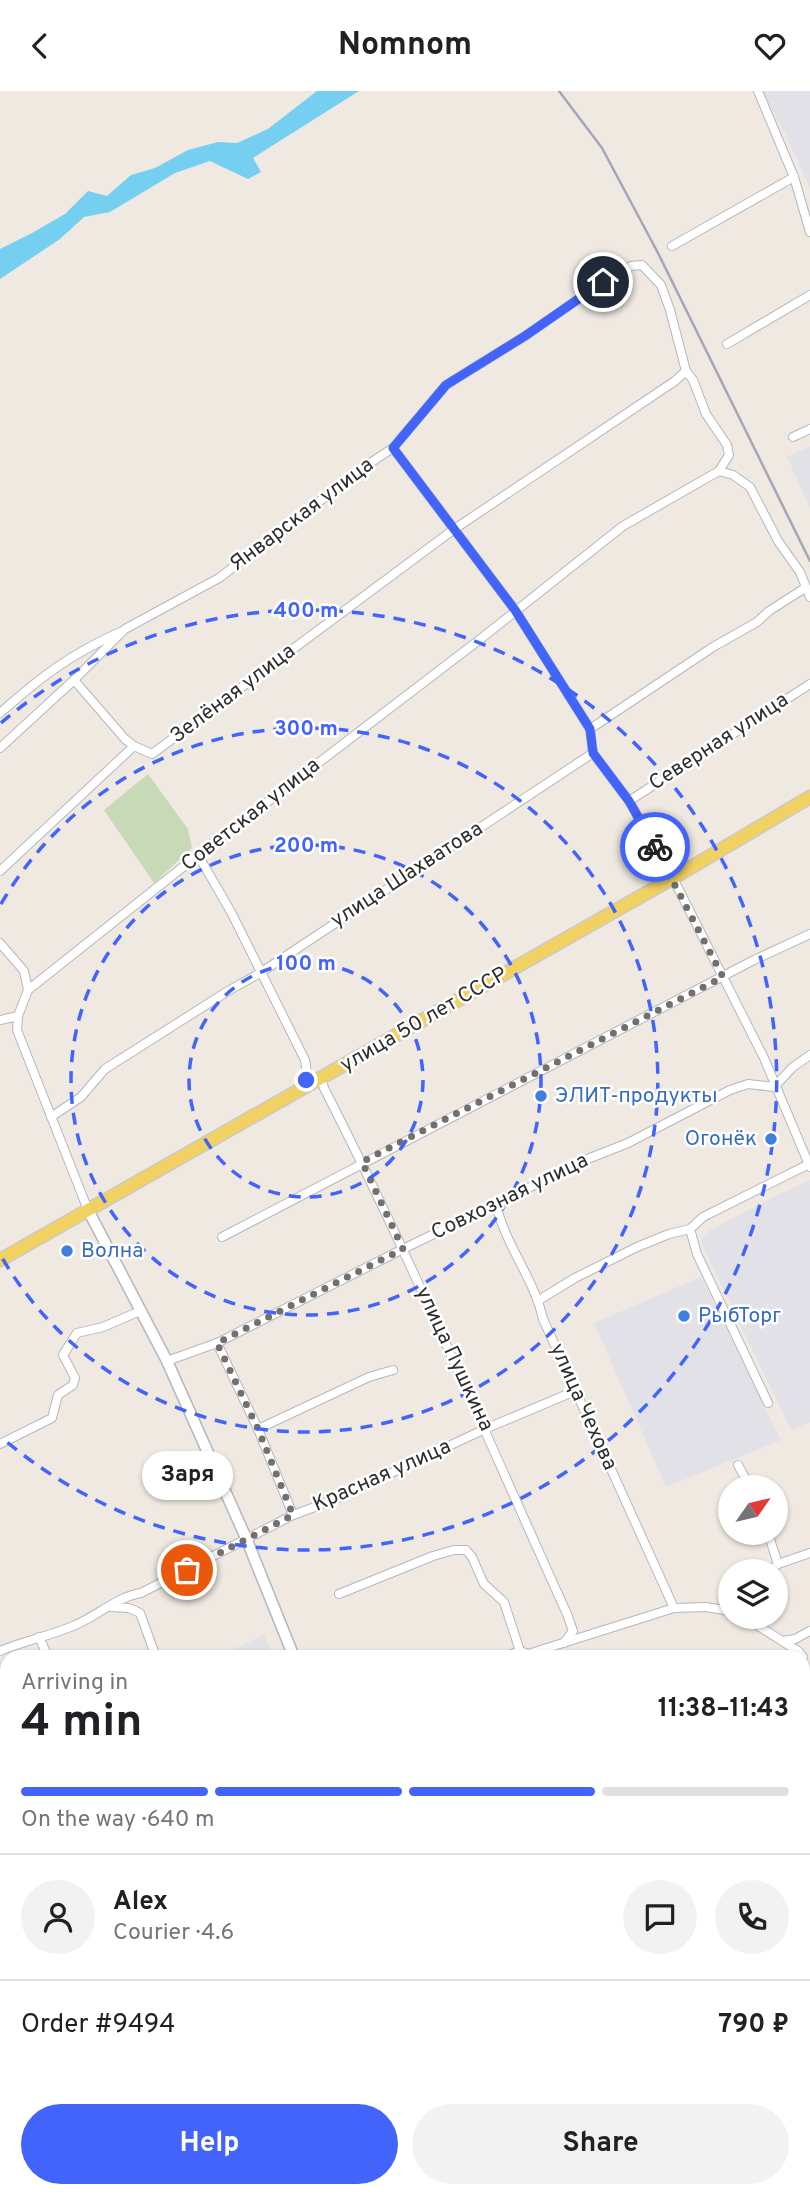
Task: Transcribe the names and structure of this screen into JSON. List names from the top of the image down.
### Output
{
  "streets": {
    "main road": ["улица 50 лет СССР"],
    "street": [
      "Январская улица",
      "Зелёная улица",
      "Северная улица",
      "Советская улица",
      "улица Шахватова",
      "Совхозная улица",
      "улица Пушкина",
      "улица Чехова",
      "Красная улица"
    ]
  },
  "crossings": [
    ["Январская улица", "Зелёная улица"],
    ["Советская улица", "улица Пушкина"],
    ["улица Шахватова", "улица Пушкина"],
    ["улица 50 лет СССР", "улица Пушкина"],
    ["Совхозная улица", "улица Пушкина"],
    ["Совхозная улица", "улица Чехова"],
    ["улица Пушкина", "Красная улица"],
    ["улица Чехова", "Красная улица"]
  ],
  "places": [
    "ЭЛИТ-продукты",
    "Огонёк",
    "Волна",
    "РыбТорг",
    "Заря"
  ],
  "north": "top right",
  "page": {
    "header": "Nomnom",
    "bubble": "Заря",
    "heading": ["4 min", "Arriving in", "11:38–11:43"],
    "panel": [
      "Alex",
      "Courier · 4.6",
      "Order #9494",
      "790 ₽"
    ],
    "bar": "On the way · 640 m",
    "buttons": ["Help", "Share"]
  },
  "rings": [
    "400 m",
    "300 m",
    "200 m",
    "100 m"
  ]
}
